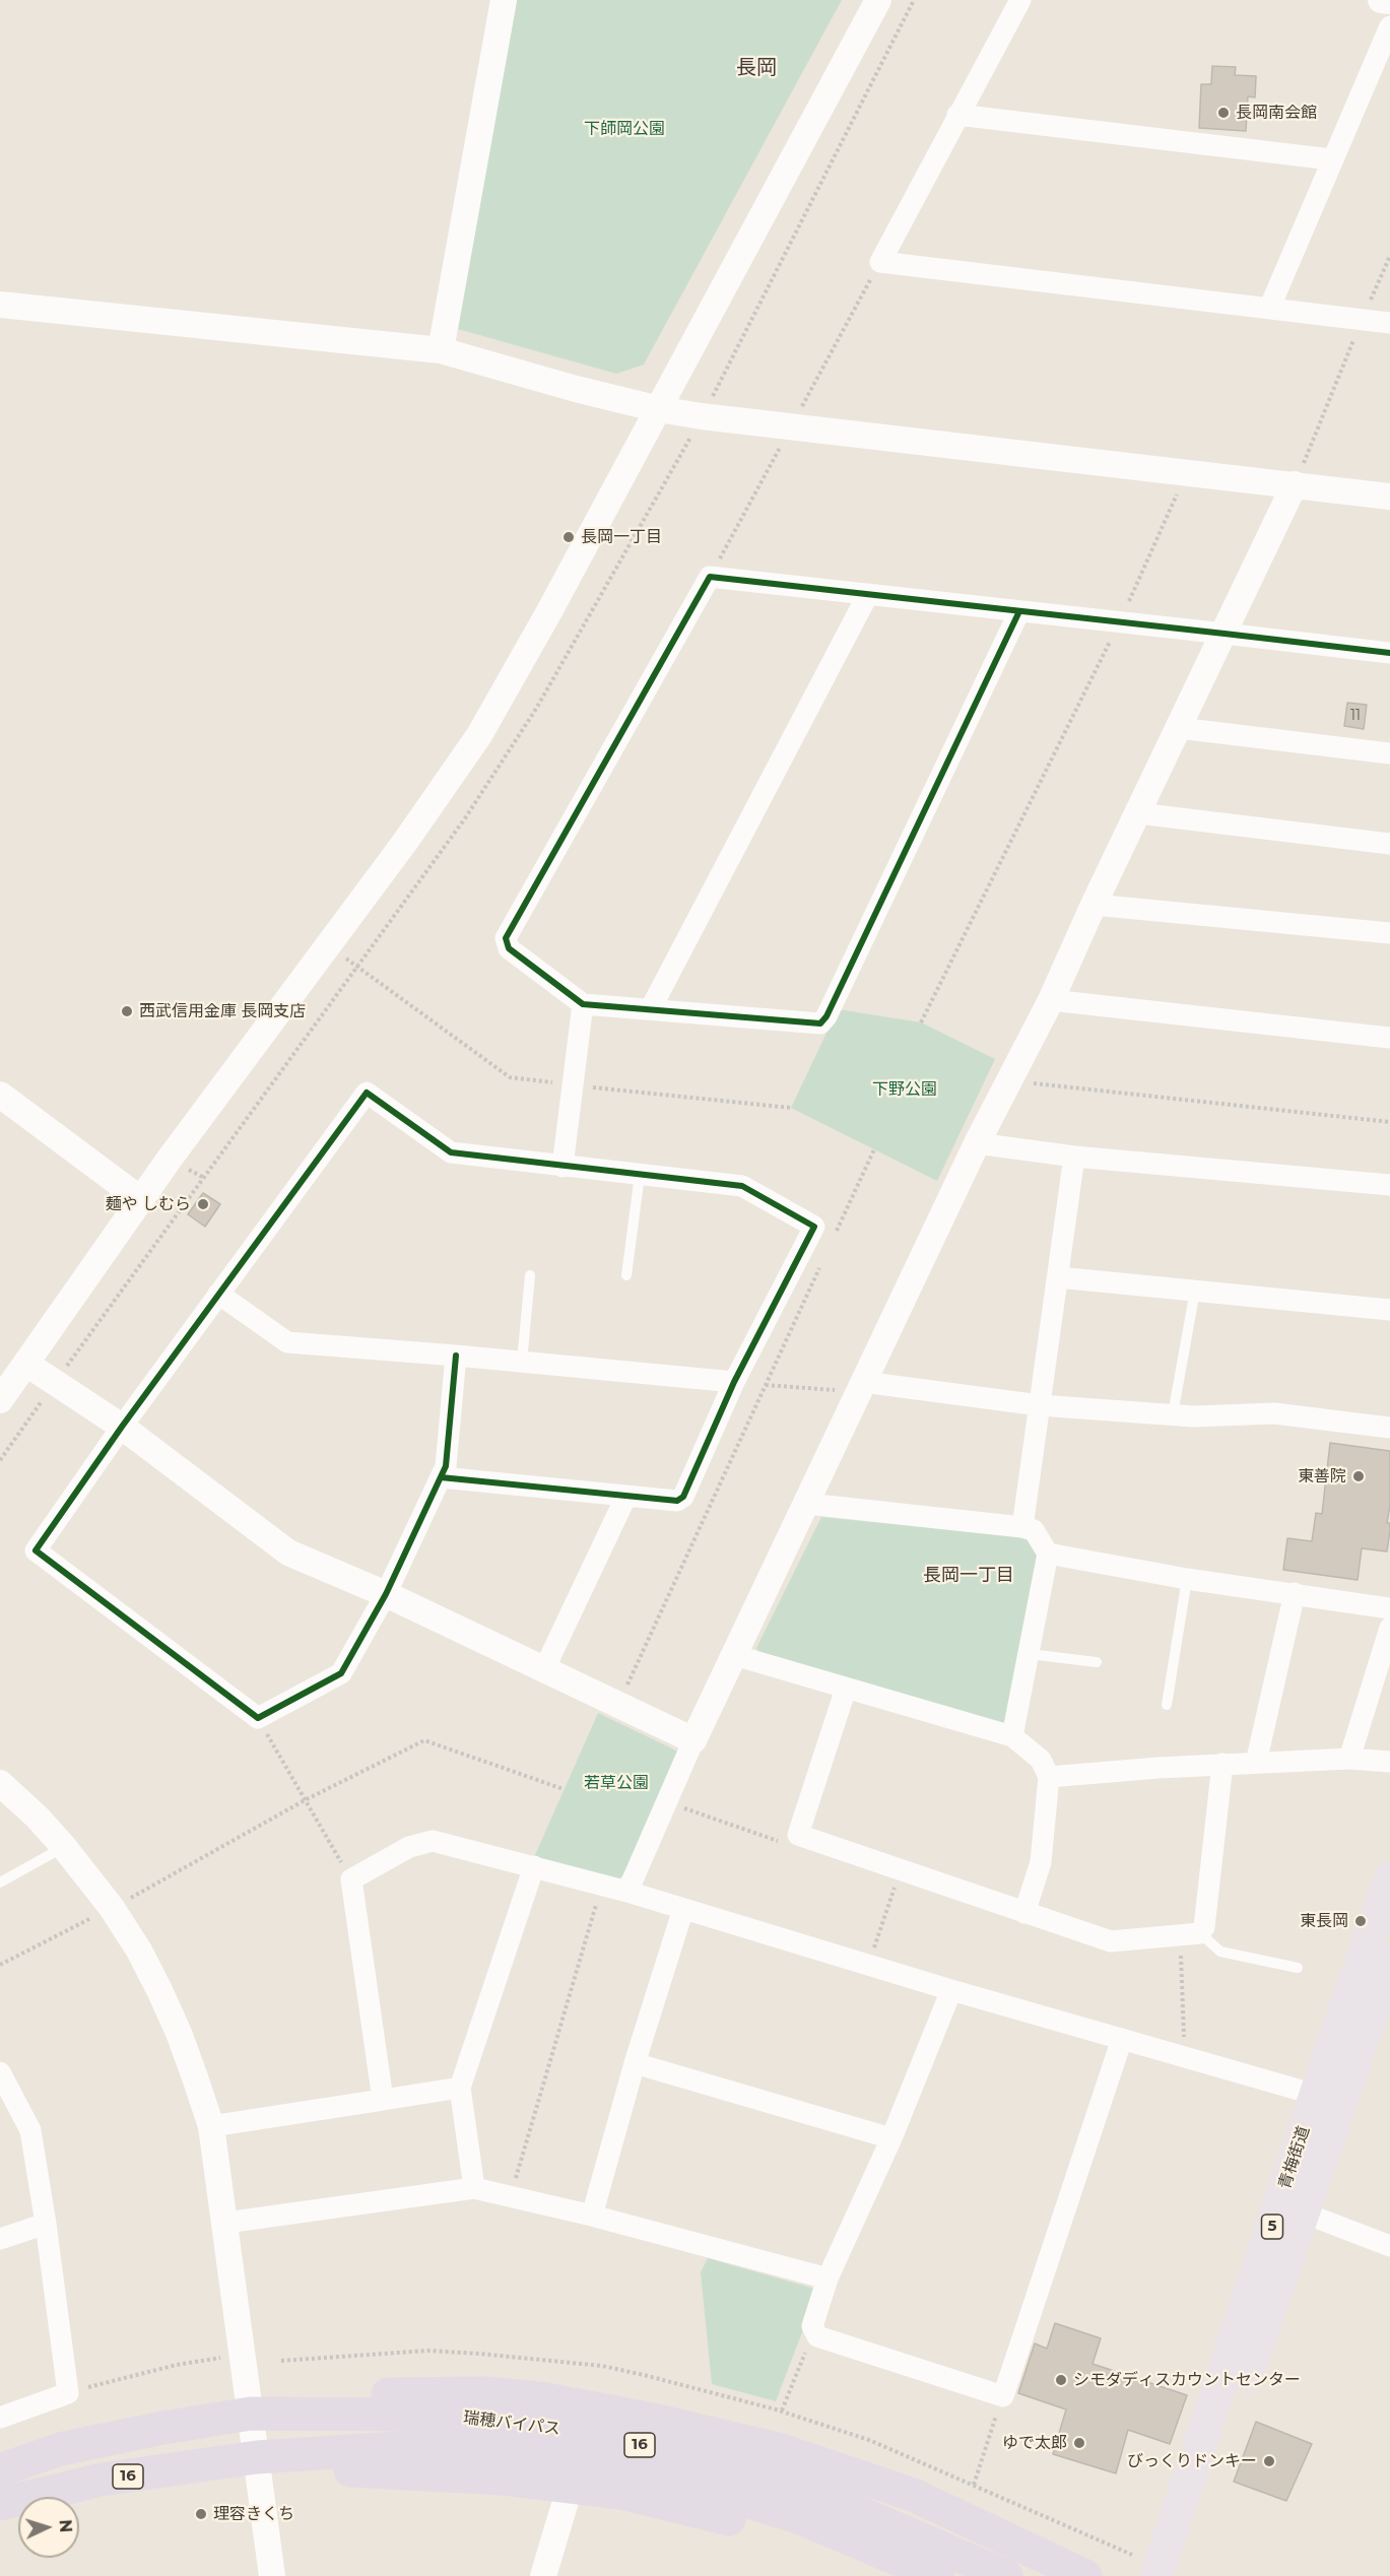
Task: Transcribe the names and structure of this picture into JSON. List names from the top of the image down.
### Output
{
  "streets": {
    "highway": ["瑞穂バイパス", "16"],
    "main road": ["青梅街道", "5"]
  },
  "districts": ["長岡", "長岡一丁目"],
  "parks": ["下師岡公園", "下野公園", "若草公園"],
  "places": [
    "長岡南会館",
    "長岡一丁目",
    "西武信用金庫 長岡支店",
    "麺や しむら",
    "東善院",
    "東長岡",
    "シモダディスカウントセンター",
    "ゆで太郎",
    "びっくりドンキー",
    "理容きくち"
  ],
  "house_numbers": ["11"],
  "north": "right"
}
